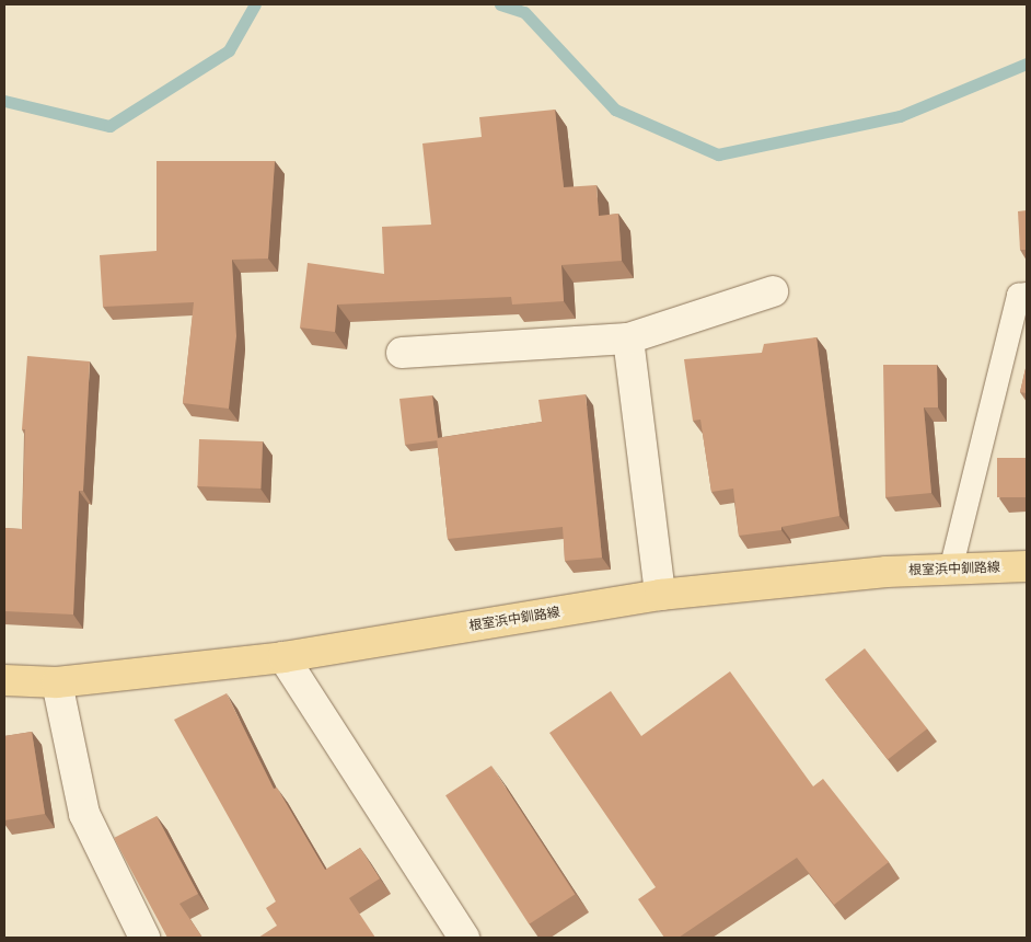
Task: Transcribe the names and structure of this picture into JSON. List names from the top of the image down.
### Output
{
  "streets": {
    "main road": ["根室浜中釧路線"]
  }
}
